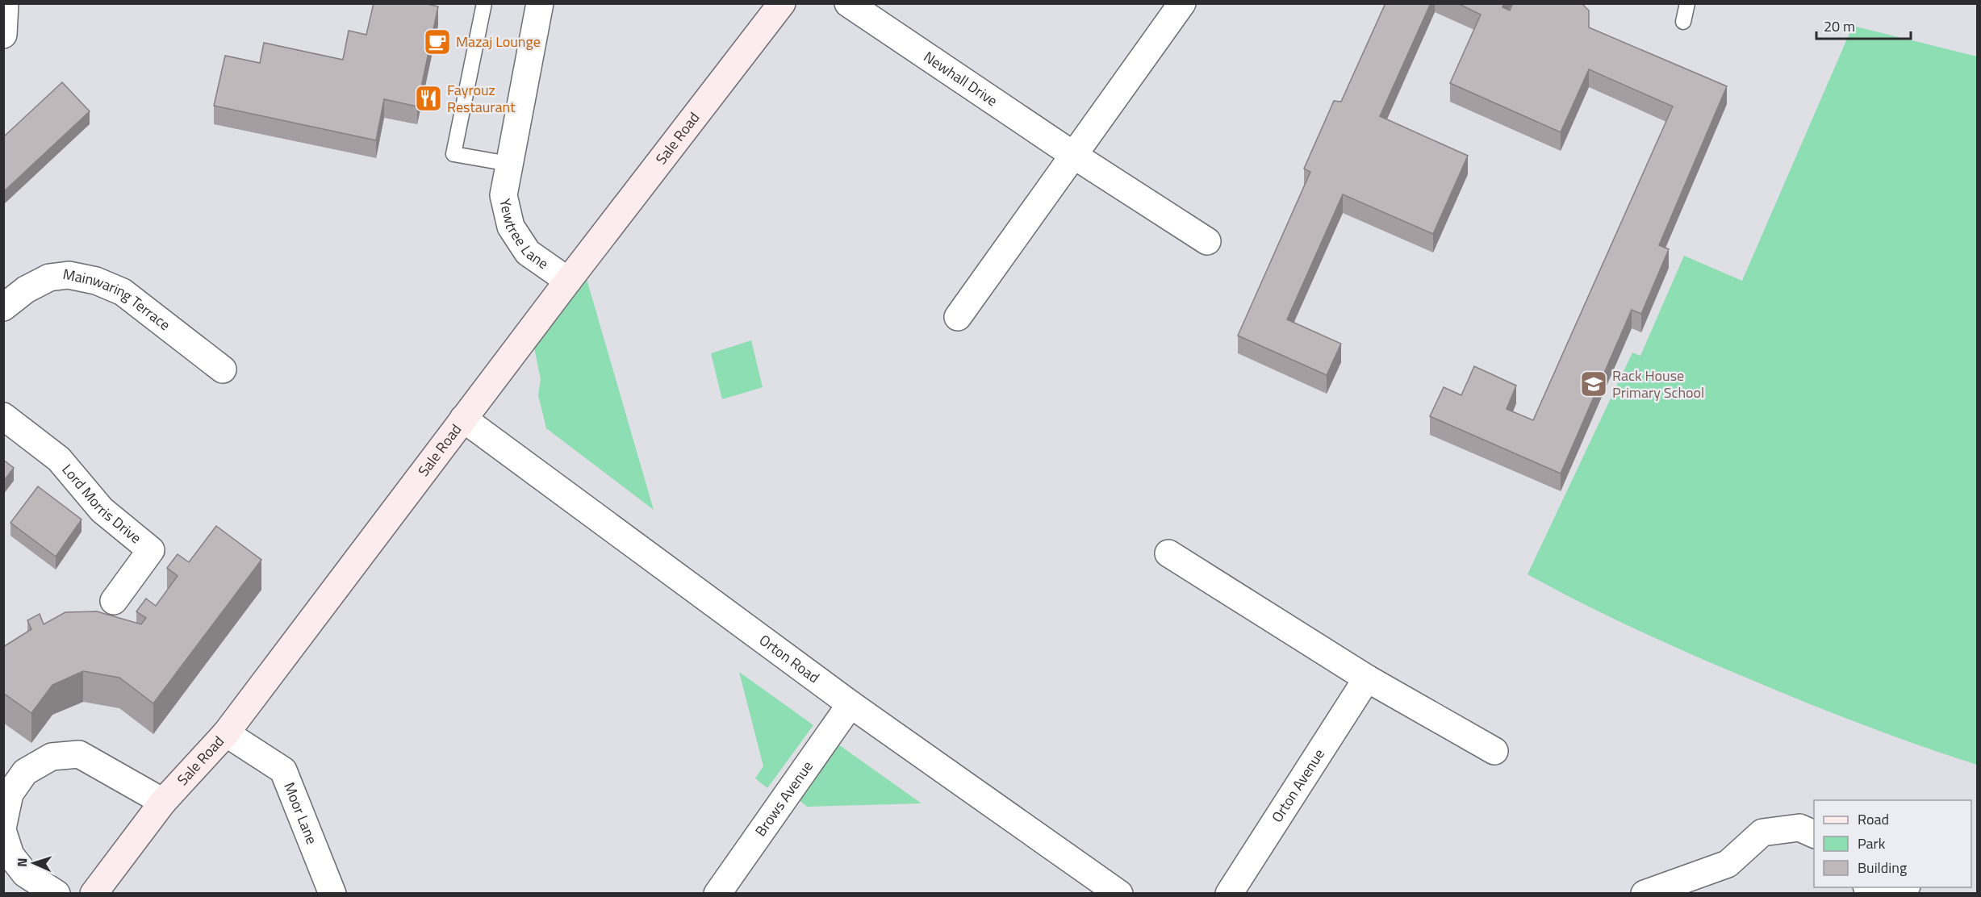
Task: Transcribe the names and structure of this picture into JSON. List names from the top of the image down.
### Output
{
  "streets": {
    "main road": ["Sale Road"],
    "street": [
      "Newhall Drive",
      "Yewtree Lane",
      "Mainwaring Terrace",
      "Lord Morris Drive",
      "Orton Road",
      "Orton Avenue",
      "Brows Avenue",
      "Moor Lane"
    ]
  },
  "crossings": [
    ["Sale Road", "Yewtree Lane"],
    ["Sale Road", "Orton Road"],
    ["Sale Road", "Moor Lane"],
    ["Orton Road", "Brows Avenue"]
  ],
  "places": {
    "cafe": ["Mazaj Lounge"],
    "restaurant": ["Fayrouz Restaurant"],
    "school or university": ["Rack House Primary School"]
  },
  "legend": ["Road", "Park", "Building"],
  "scale_bar": "20 m",
  "north": "left"
}
